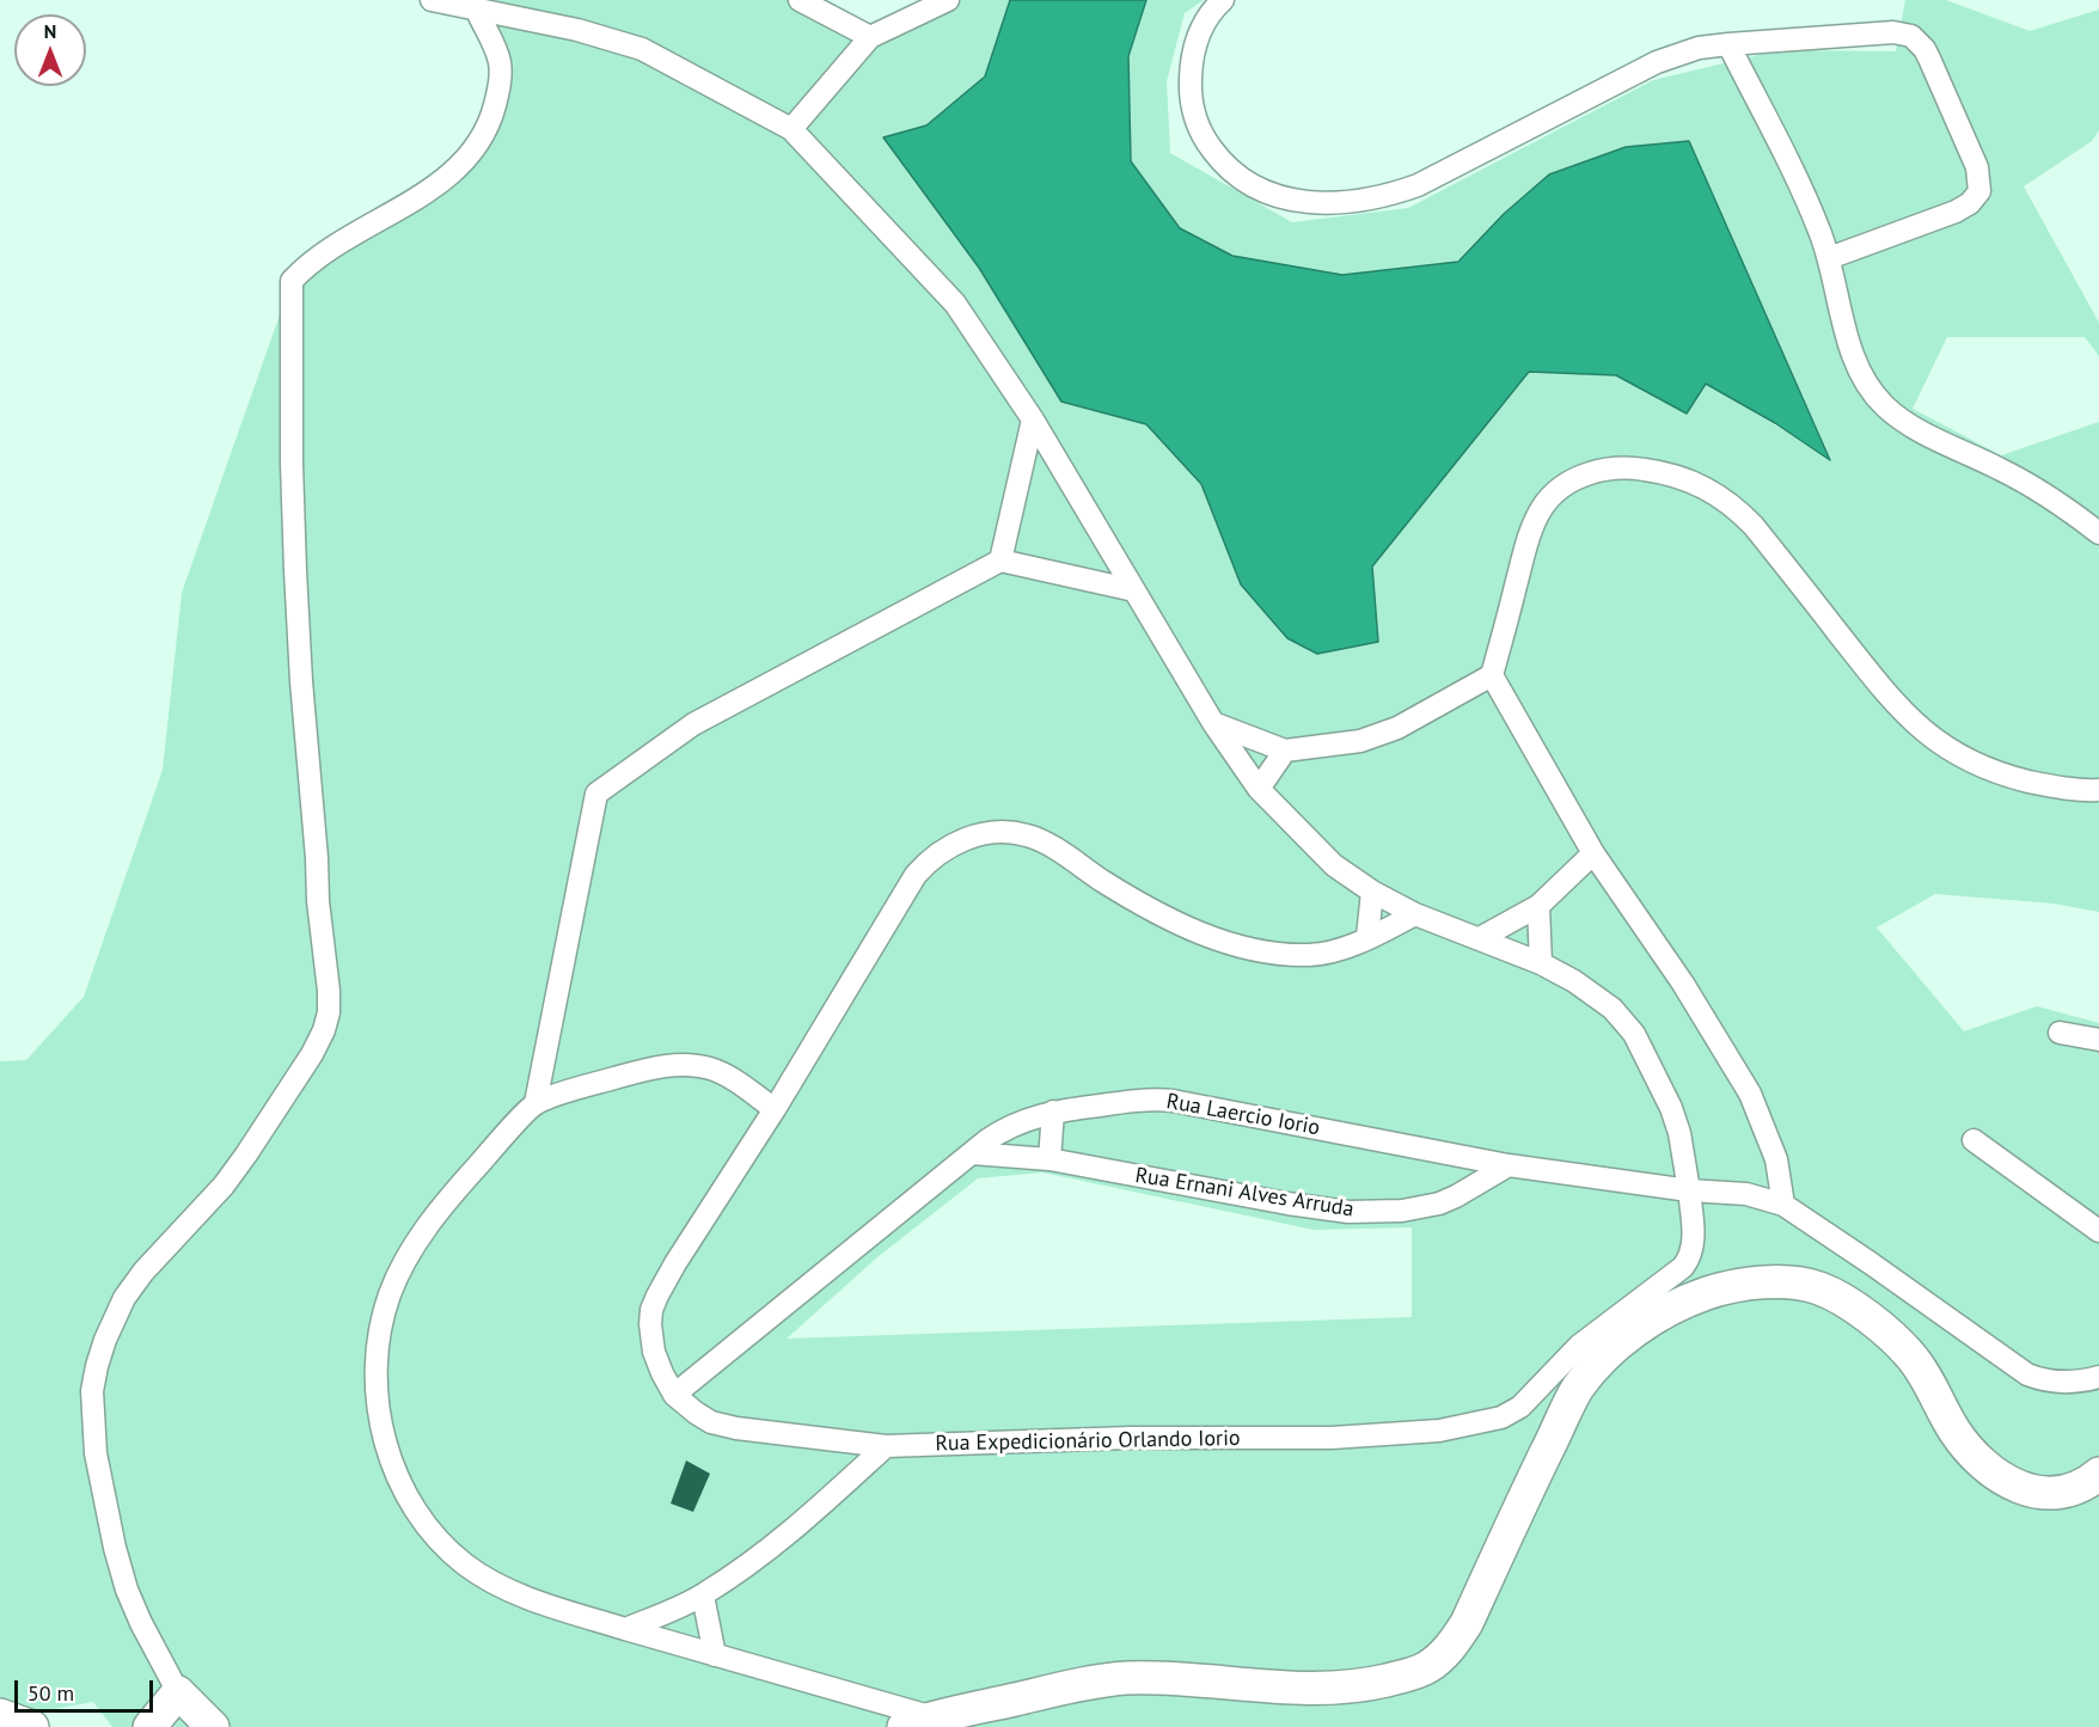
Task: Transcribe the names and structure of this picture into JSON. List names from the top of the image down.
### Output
{
  "streets": {
    "street": ["Rua Laercio Iorio", "Rua Ernani Alves Arruda", "Rua Expedicionário Orlando Iorio"]
  },
  "crossings": [
    ["Rua Laercio Iorio", "Rua Ernani Alves Arruda"],
    ["Rua Laercio Iorio", "Rua Expedicionário Orlando Iorio"]
  ],
  "scale_bar": "50 m",
  "north": "top"
}
